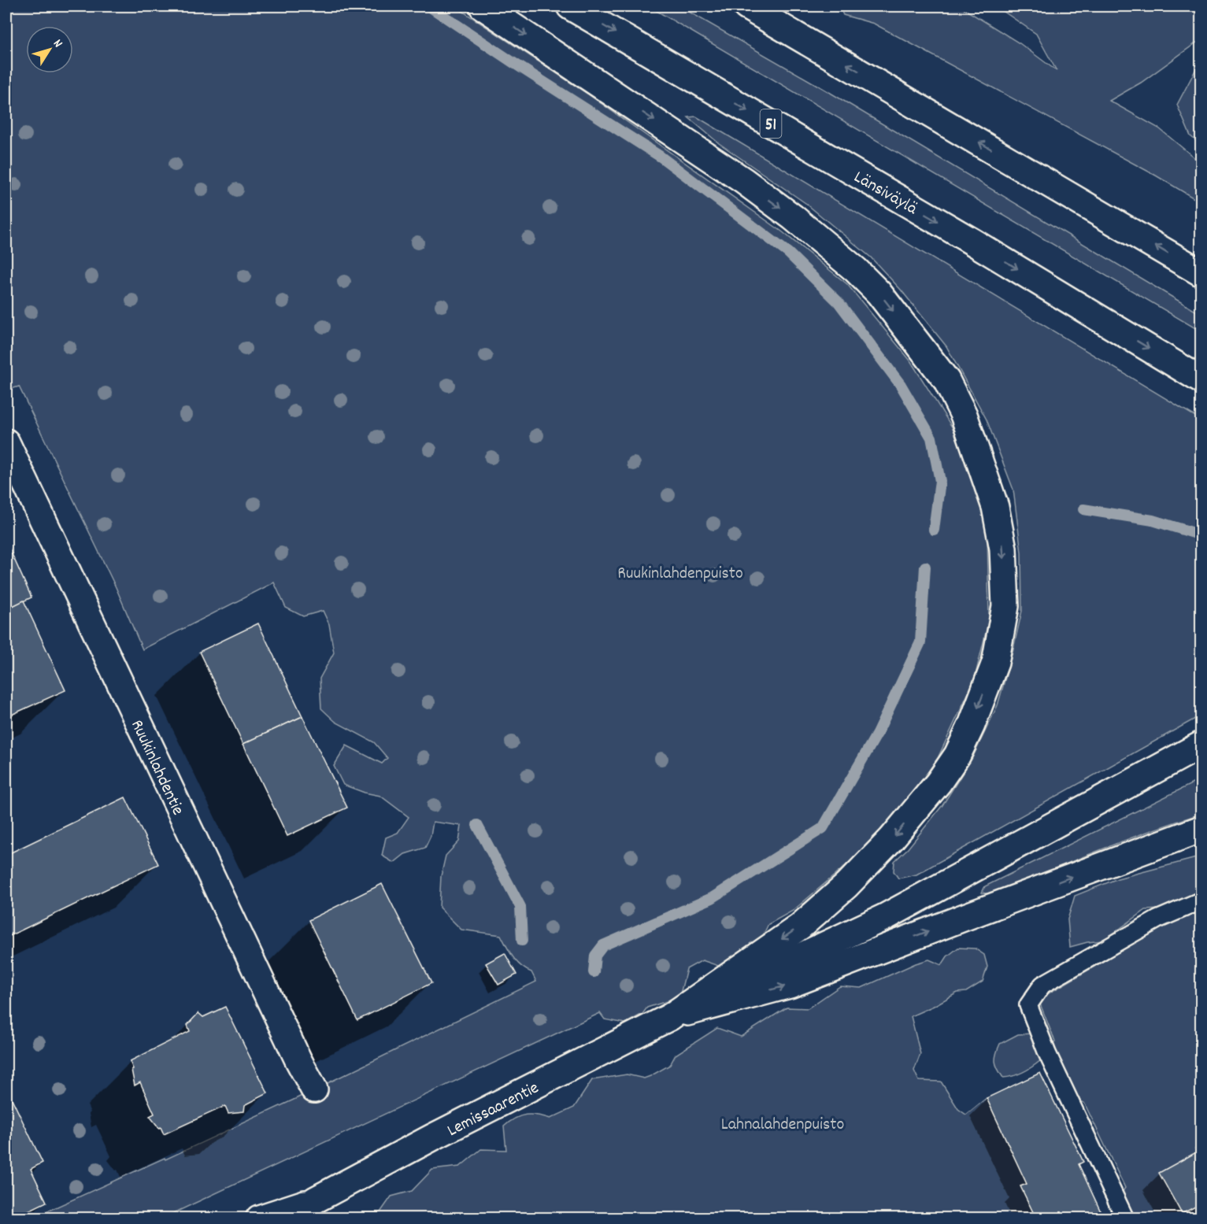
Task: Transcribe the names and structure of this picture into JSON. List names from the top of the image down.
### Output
{
  "streets": {
    "main road": [
      "51",
      "Länsiväylä",
      "Ruukinlahdentie",
      "Lemissaarentie"
    ]
  },
  "parks": ["Ruukinlahdenpuisto", "Lahnalahdenpuisto"],
  "north": "top right"
}
